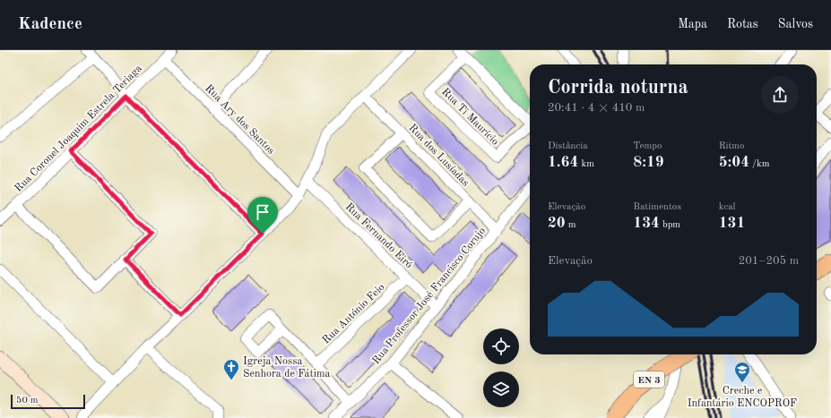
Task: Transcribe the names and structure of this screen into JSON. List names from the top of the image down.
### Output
{
  "streets": {
    "main road": ["EN 3"],
    "street": [
      "Rua Ti Maurício",
      "Rua Ary dos Santos",
      "Rua Coronel Joaquim Estrela Teriaga",
      "Rua dos Lusíadas",
      "Rua Fernando Eiró",
      "Rua Professor José Francisco Corujo",
      "Rua António Feio"
    ]
  },
  "crossings": [
    ["Rua Ary dos Santos", "Rua Coronel Joaquim Estrela Teriaga"],
    ["Rua dos Lusíadas", "Rua Professor José Francisco Corujo"],
    ["Rua Fernando Eiró", "Rua Professor José Francisco Corujo"],
    ["Rua Fernando Eiró", "Rua António Feio"]
  ],
  "places": {
    "church": ["Igreja Nossa Senhora de Fátima"],
    "school or university": ["Creche e Infantário ENCOPROF"]
  },
  "scale_bar": "50 m",
  "page": {
    "header": "Kadence",
    "nav": ["Mapa", "Rotas", "Salvos"],
    "heading": ["Corrida noturna", "20:41 · 4 × 410 m"],
    "stats": [
      ["Distância", "1.64 km"],
      ["Tempo", "8:19"],
      ["Ritmo", "5:04 /km"],
      ["Elevação", "20 m"],
      ["Batimentos", "134 bpm"],
      ["kcal", "131"]
    ],
    "chart": ["Elevação", "201–205 m"],
    "scale": "50 m"
  }
}
